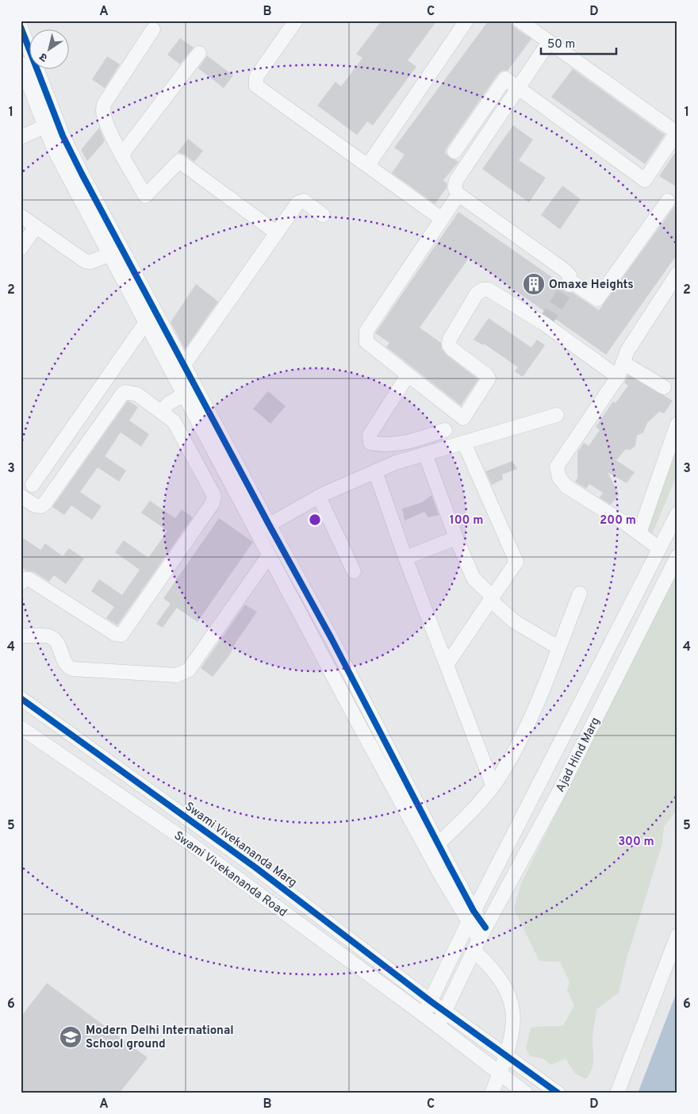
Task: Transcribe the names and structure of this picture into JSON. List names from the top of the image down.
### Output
{
  "streets": {
    "street": ["Ajad Hind Marg", "Swami Vivekananda Marg", "Swami Vivekananda Road"]
  },
  "crossings": [
    ["Ajad Hind Marg", "Swami Vivekananda Marg"],
    ["Ajad Hind Marg", "Swami Vivekananda Road"]
  ],
  "places": {
    "building": ["Omaxe Heights"],
    "school or university": ["Modern Delhi International School ground"]
  },
  "scale_bar": "50 m",
  "north": "bottom left",
  "grid": {
    "columns": [
      "A",
      "B",
      "C",
      "D"
    ],
    "rows": [
      "1",
      "2",
      "3",
      "4",
      "5",
      "6"
    ]
  },
  "rings": ["100 m", "200 m", "300 m"]
}
